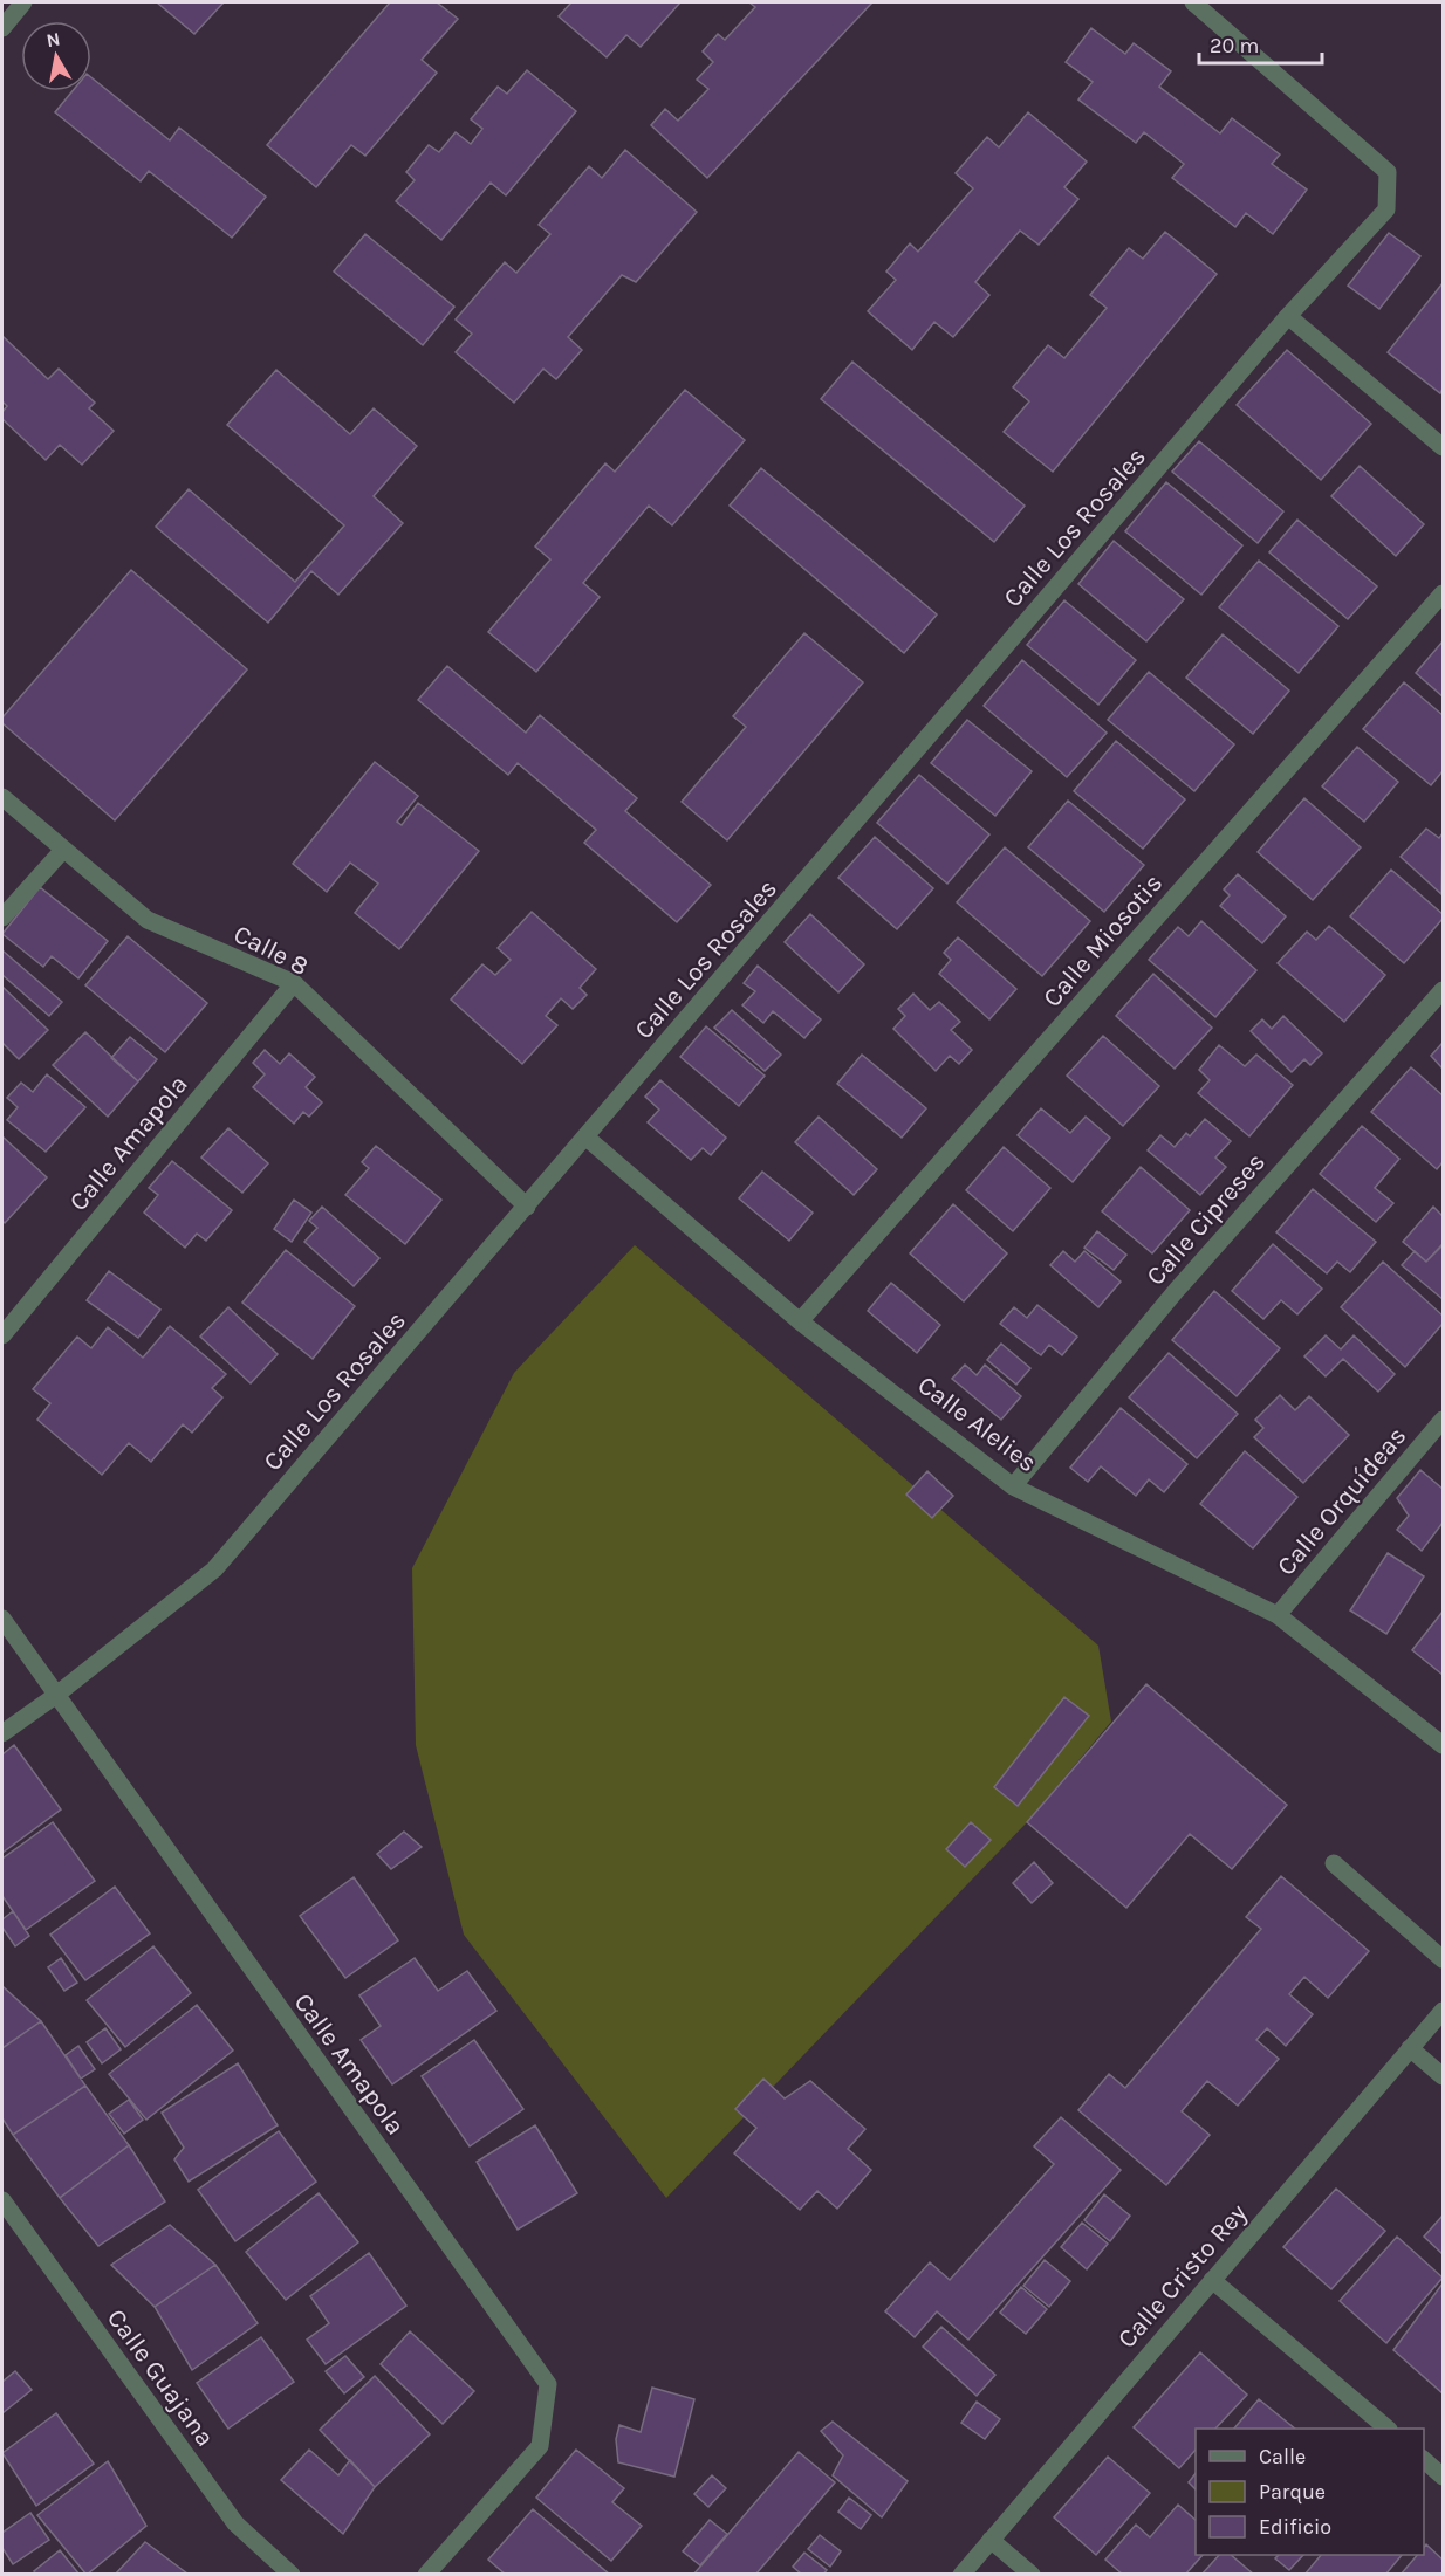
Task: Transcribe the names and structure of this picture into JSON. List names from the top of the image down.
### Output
{
  "streets": {
    "street": [
      "Calle Los Rosales",
      "Calle Miosotis",
      "Calle 8",
      "Calle Amapola",
      "Calle Cipreses",
      "Calle Alelies",
      "Calle Orquídeas",
      "Calle Cristo Rey",
      "Calle Guajana"
    ]
  },
  "crossings": [
    ["Calle Los Rosales", "Calle 8"],
    ["Calle Los Rosales", "Calle Amapola"],
    ["Calle Los Rosales", "Calle Alelies"],
    ["Calle Miosotis", "Calle Alelies"],
    ["Calle 8", "Calle Amapola"],
    ["Calle Cipreses", "Calle Alelies"],
    ["Calle Alelies", "Calle Orquídeas"]
  ],
  "legend": ["Calle", "Parque", "Edificio"],
  "scale_bar": "20 m",
  "north": "top"
}
